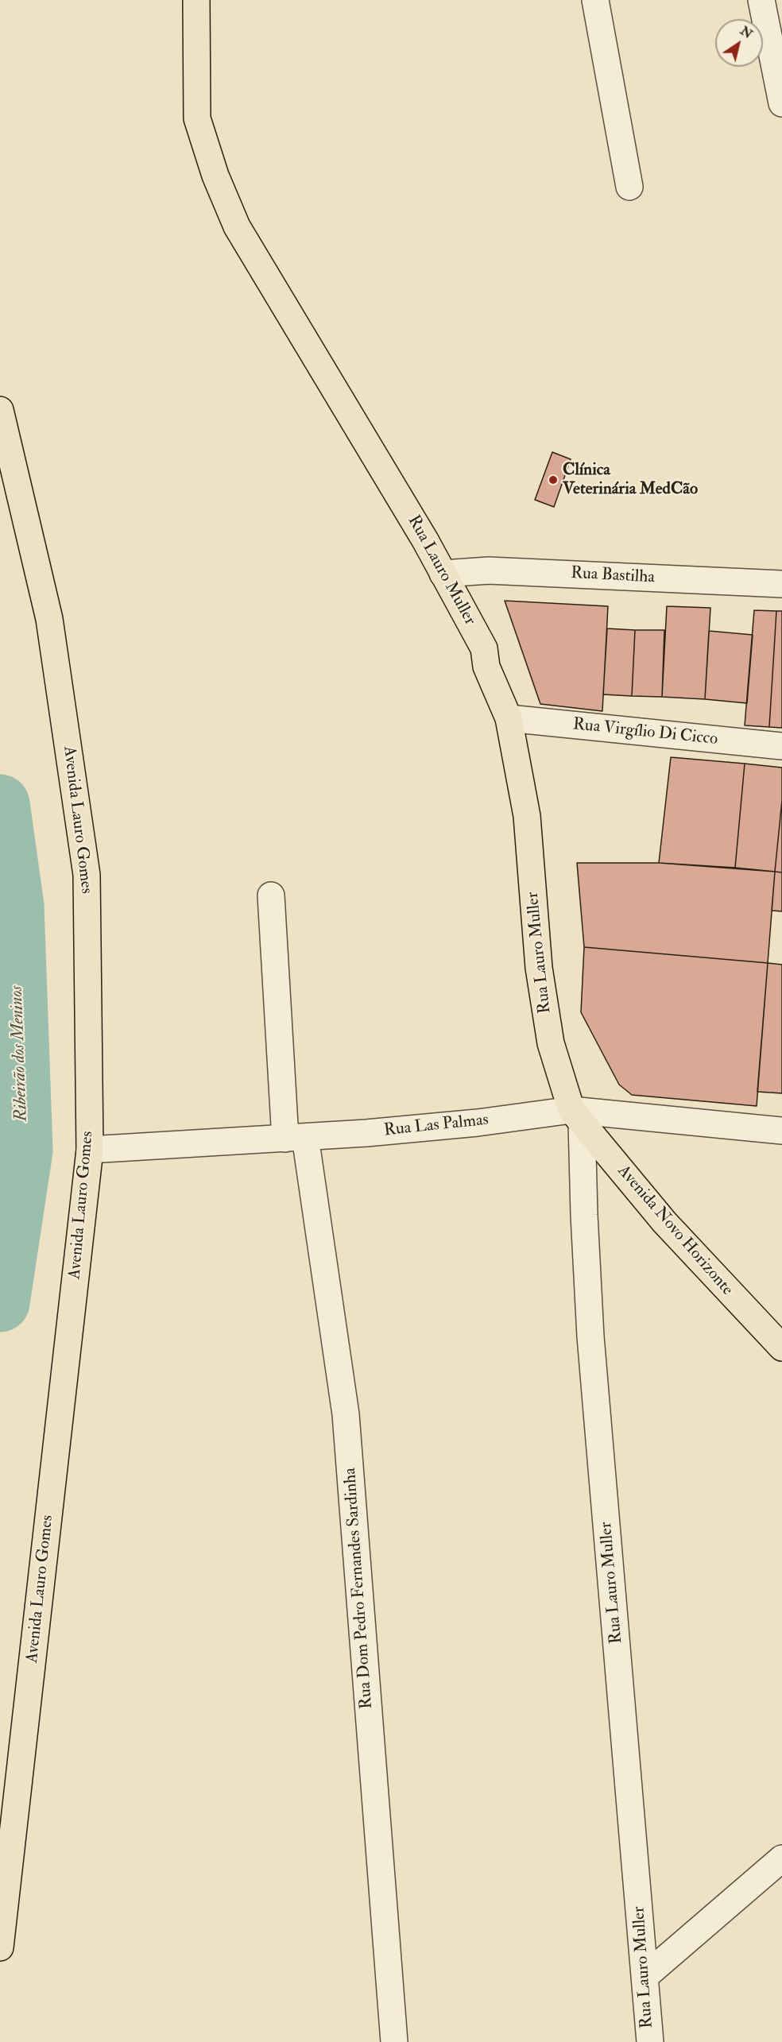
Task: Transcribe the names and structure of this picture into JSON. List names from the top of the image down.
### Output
{
  "streets": {
    "main road": ["Rua Lauro Muller", "Avenida Lauro Gomes", "Avenida Novo Horizonte"],
    "street": [
      "Rua Bastilha",
      "Rua Virgílio Di Cicco",
      "Rua Las Palmas",
      "Rua Dom Pedro Fernandes Sardinha"
    ]
  },
  "crossings": [
    ["Rua Lauro Muller", "Rua Bastilha"],
    ["Rua Lauro Muller", "Rua Virgílio Di Cicco"],
    ["Rua Lauro Muller", "Rua Las Palmas"],
    ["Rua Lauro Muller", "Avenida Novo Horizonte"],
    ["Avenida Lauro Gomes", "Rua Las Palmas"],
    ["Rua Las Palmas", "Avenida Novo Horizonte"],
    ["Rua Las Palmas", "Rua Dom Pedro Fernandes Sardinha"]
  ],
  "water": ["Ribeirão dos Meninos"],
  "places": ["Clínica Veterinária MedCão"],
  "north": "top right"
}
